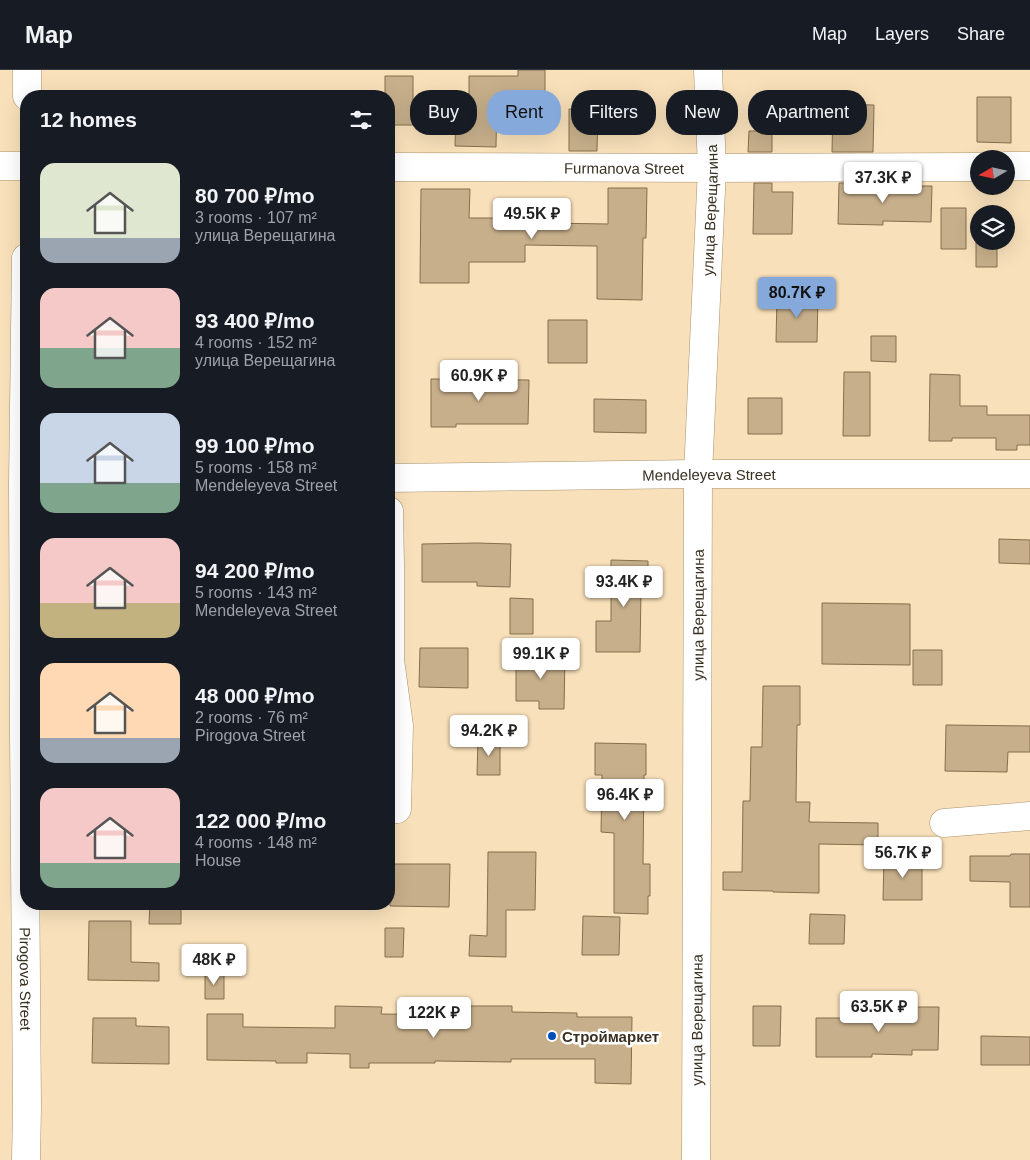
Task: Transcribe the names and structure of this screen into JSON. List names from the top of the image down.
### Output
{
  "streets": {
    "street": [
      "Furmanova Street",
      "улица Верещагина",
      "Mendeleyeva Street",
      "Pirogova Street"
    ]
  },
  "crossings": [
    ["Furmanova Street", "улица Верещагина"],
    ["улица Верещагина", "Mendeleyeva Street"]
  ],
  "places": ["Строймаркет"],
  "north": "left",
  "page": {
    "header": "Map",
    "nav": ["Map", "Layers", "Share"],
    "chip": [
      "Buy",
      "Rent",
      "Filters",
      "New",
      "Apartment"
    ],
    "heading": "12 homes",
    "list": [
      {
        "name": "80 700 ₽/mo",
        "note": "3 rooms · 107 m² · улица Верещагина"
      },
      {
        "name": "93 400 ₽/mo",
        "note": "4 rooms · 152 m² · улица Верещагина"
      },
      {
        "name": "99 100 ₽/mo",
        "note": "5 rooms · 158 m² · Mendeleyeva Street"
      },
      {
        "name": "94 200 ₽/mo",
        "note": "5 rooms · 143 m² · Mendeleyeva Street"
      },
      {
        "name": "48 000 ₽/mo",
        "note": "2 rooms · 76 m² · Pirogova Street"
      },
      {
        "name": "122 000 ₽/mo",
        "note": "4 rooms · 148 m² · House"
      }
    ],
    "price": [
      "37.3K ₽",
      "49.5K ₽",
      "80.7K ₽",
      "60.9K ₽",
      "93.4K ₽",
      "99.1K ₽",
      "94.2K ₽",
      "96.4K ₽",
      "56.7K ₽",
      "48K ₽",
      "63.5K ₽",
      "122K ₽"
    ]
  }
}
